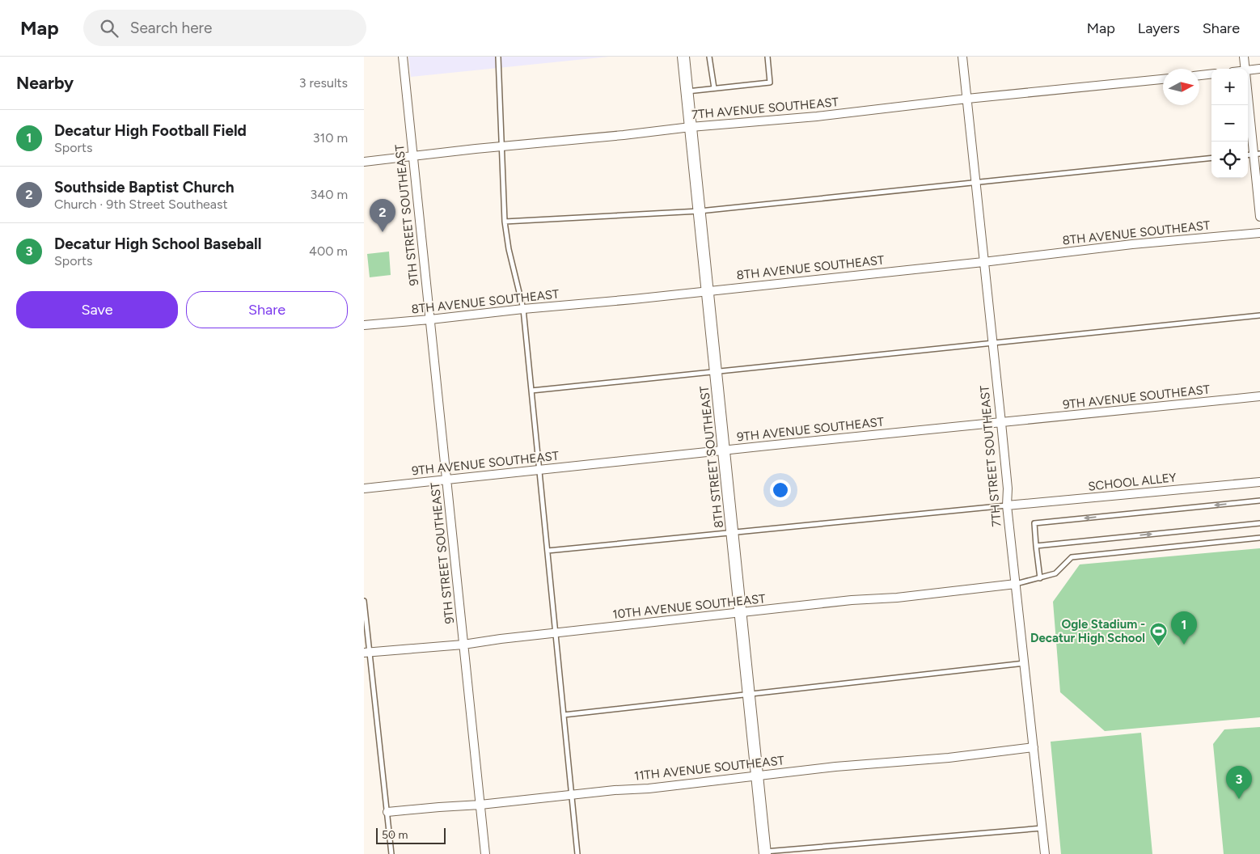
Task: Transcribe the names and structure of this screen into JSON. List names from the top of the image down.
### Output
{
  "streets": {
    "street": [
      "7TH AVENUE SOUTHEAST",
      "9TH STREET SOUTHEAST",
      "8TH AVENUE SOUTHEAST",
      "9TH AVENUE SOUTHEAST",
      "7TH STREET SOUTHEAST",
      "8TH STREET SOUTHEAST",
      "SCHOOL ALLEY",
      "10TH AVENUE SOUTHEAST",
      "11TH AVENUE SOUTHEAST"
    ]
  },
  "crossings": [
    ["7TH AVENUE SOUTHEAST", "9TH STREET SOUTHEAST"],
    ["7TH AVENUE SOUTHEAST", "7TH STREET SOUTHEAST"],
    ["7TH AVENUE SOUTHEAST", "8TH STREET SOUTHEAST"],
    ["9TH STREET SOUTHEAST", "8TH AVENUE SOUTHEAST"],
    ["9TH STREET SOUTHEAST", "9TH AVENUE SOUTHEAST"],
    ["9TH STREET SOUTHEAST", "10TH AVENUE SOUTHEAST"],
    ["9TH STREET SOUTHEAST", "11TH AVENUE SOUTHEAST"],
    ["8TH AVENUE SOUTHEAST", "7TH STREET SOUTHEAST"],
    ["8TH AVENUE SOUTHEAST", "8TH STREET SOUTHEAST"],
    ["9TH AVENUE SOUTHEAST", "7TH STREET SOUTHEAST"],
    ["9TH AVENUE SOUTHEAST", "8TH STREET SOUTHEAST"],
    ["7TH STREET SOUTHEAST", "SCHOOL ALLEY"],
    ["7TH STREET SOUTHEAST", "10TH AVENUE SOUTHEAST"],
    ["7TH STREET SOUTHEAST", "11TH AVENUE SOUTHEAST"],
    ["8TH STREET SOUTHEAST", "10TH AVENUE SOUTHEAST"],
    ["8TH STREET SOUTHEAST", "11TH AVENUE SOUTHEAST"]
  ],
  "places": {
    "sports": ["Ogle Stadium - Decatur High School"]
  },
  "scale_bar": "50 m",
  "north": "right",
  "page": {
    "header": "Map",
    "search": "Search here",
    "nav": ["Map", "Layers", "Share"],
    "heading": ["Nearby", "3 results"],
    "map_buttons": ["+", "−"],
    "list": [
      {
        "mark": "1",
        "name": "Decatur High Football Field",
        "note": "Sports",
        "value": "310 m"
      },
      {
        "mark": "2",
        "name": "Southside Baptist Church",
        "note": "Church · 9th Street Southeast",
        "value": "340 m"
      },
      {
        "mark": "3",
        "name": "Decatur High School Baseball",
        "note": "Sports",
        "value": "400 m"
      }
    ],
    "pins": ["2", "1", "3"],
    "buttons": ["Save", "Share"],
    "scale": "50 m"
  }
}
